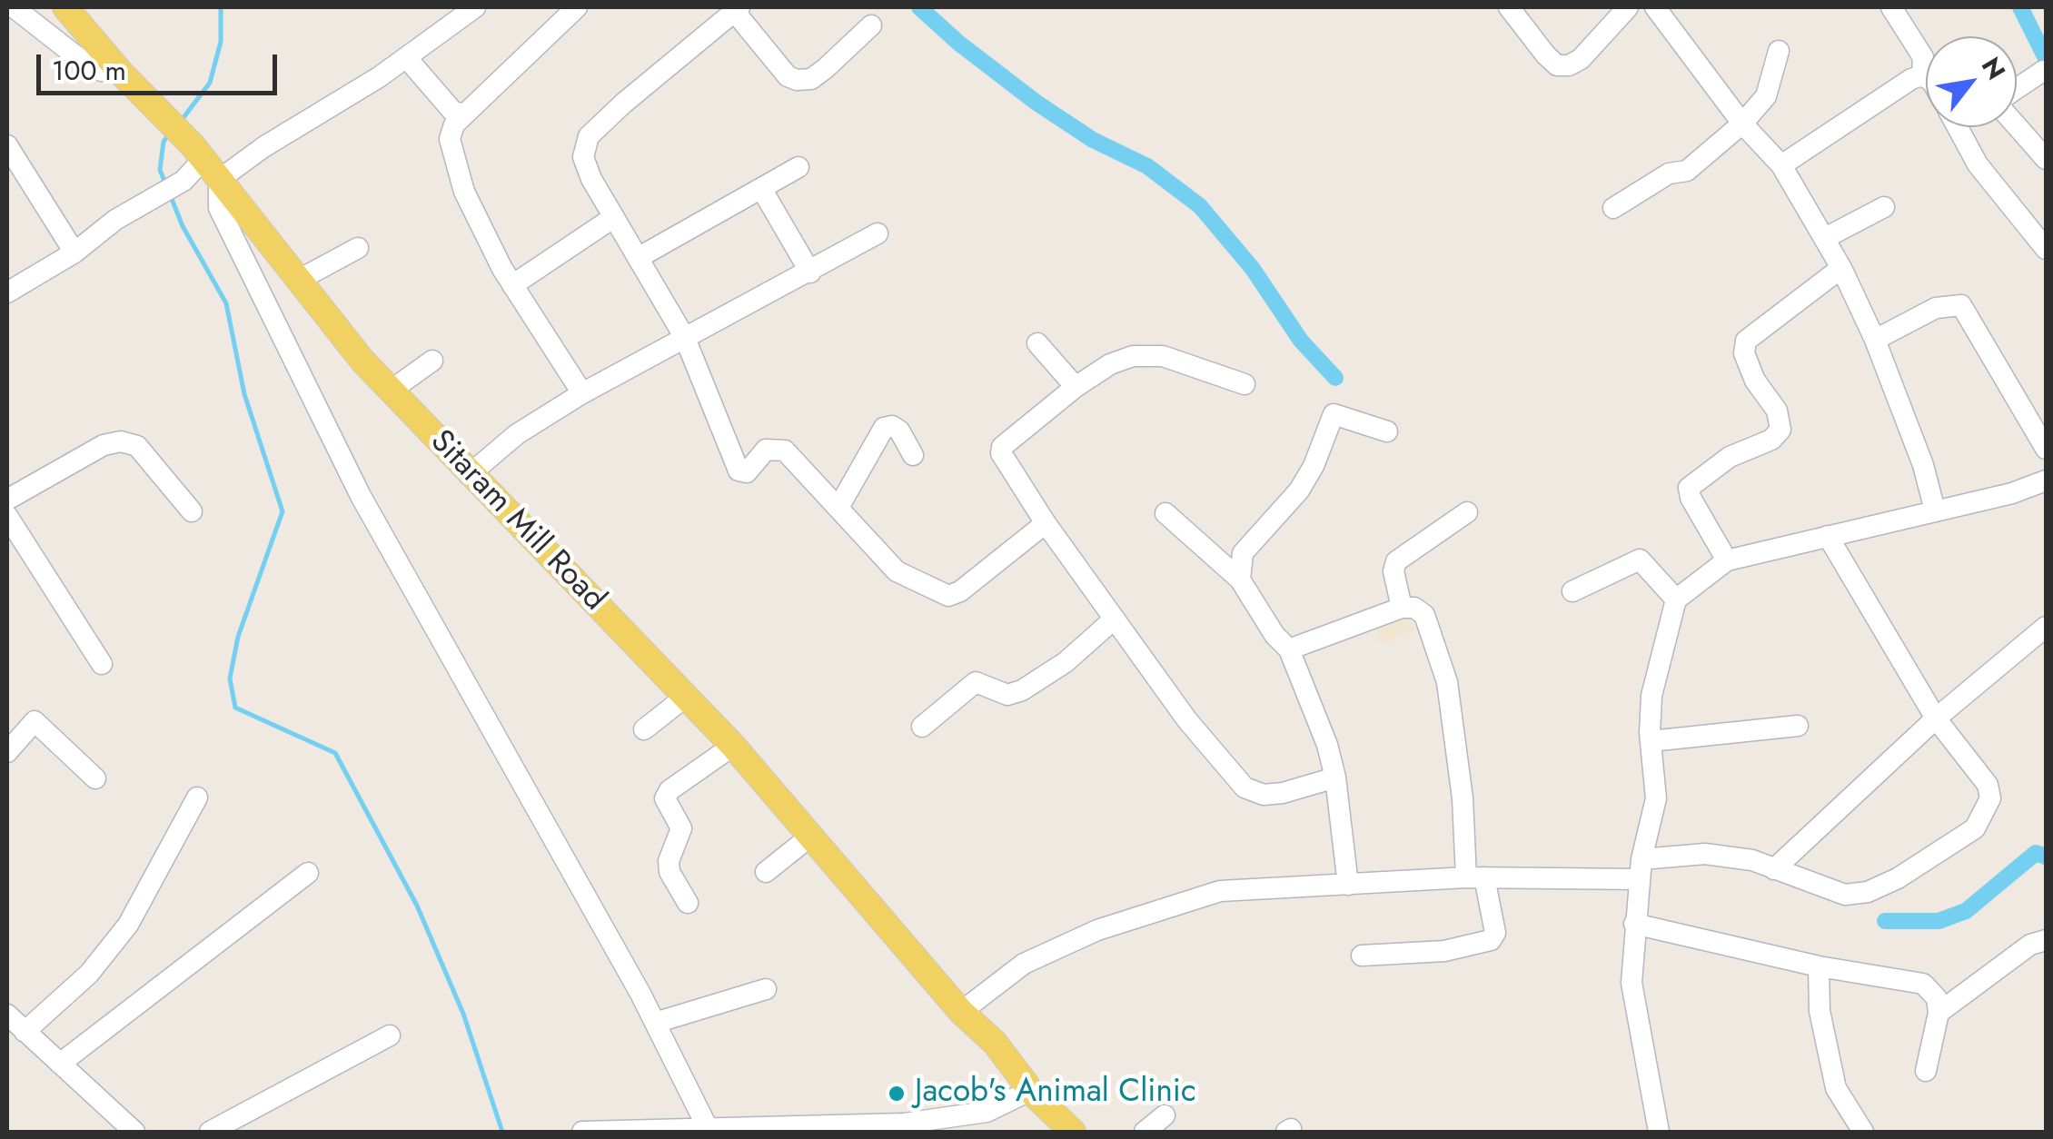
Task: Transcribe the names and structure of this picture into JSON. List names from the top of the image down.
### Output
{
  "streets": {
    "main road": ["Sitaram Mill Road"]
  },
  "places": ["Jacob's Animal Clinic"],
  "scale_bar": "100 m",
  "north": "top right"
}
